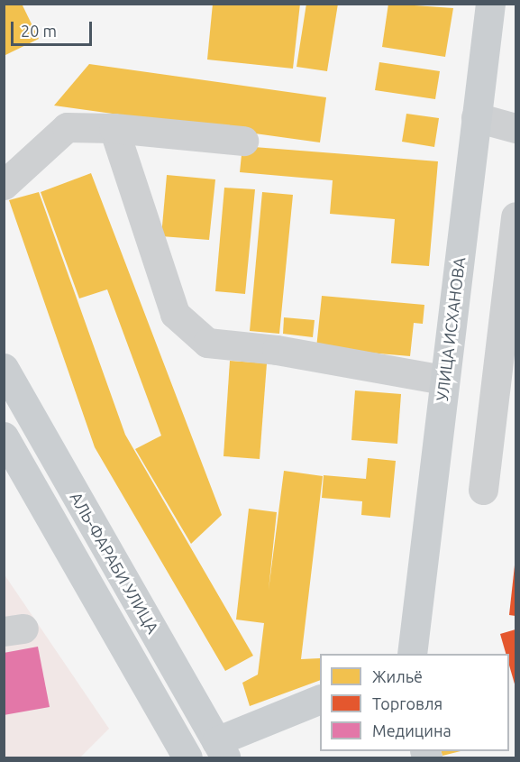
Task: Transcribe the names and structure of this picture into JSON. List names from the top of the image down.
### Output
{
  "streets": {
    "main road": ["УЛИЦА ИСХАНОВА", "АЛЬ-ФАРАБИ УЛИЦА"]
  },
  "legend": ["Жильё", "Торговля", "Медицина"],
  "scale_bar": "20 m"
}
